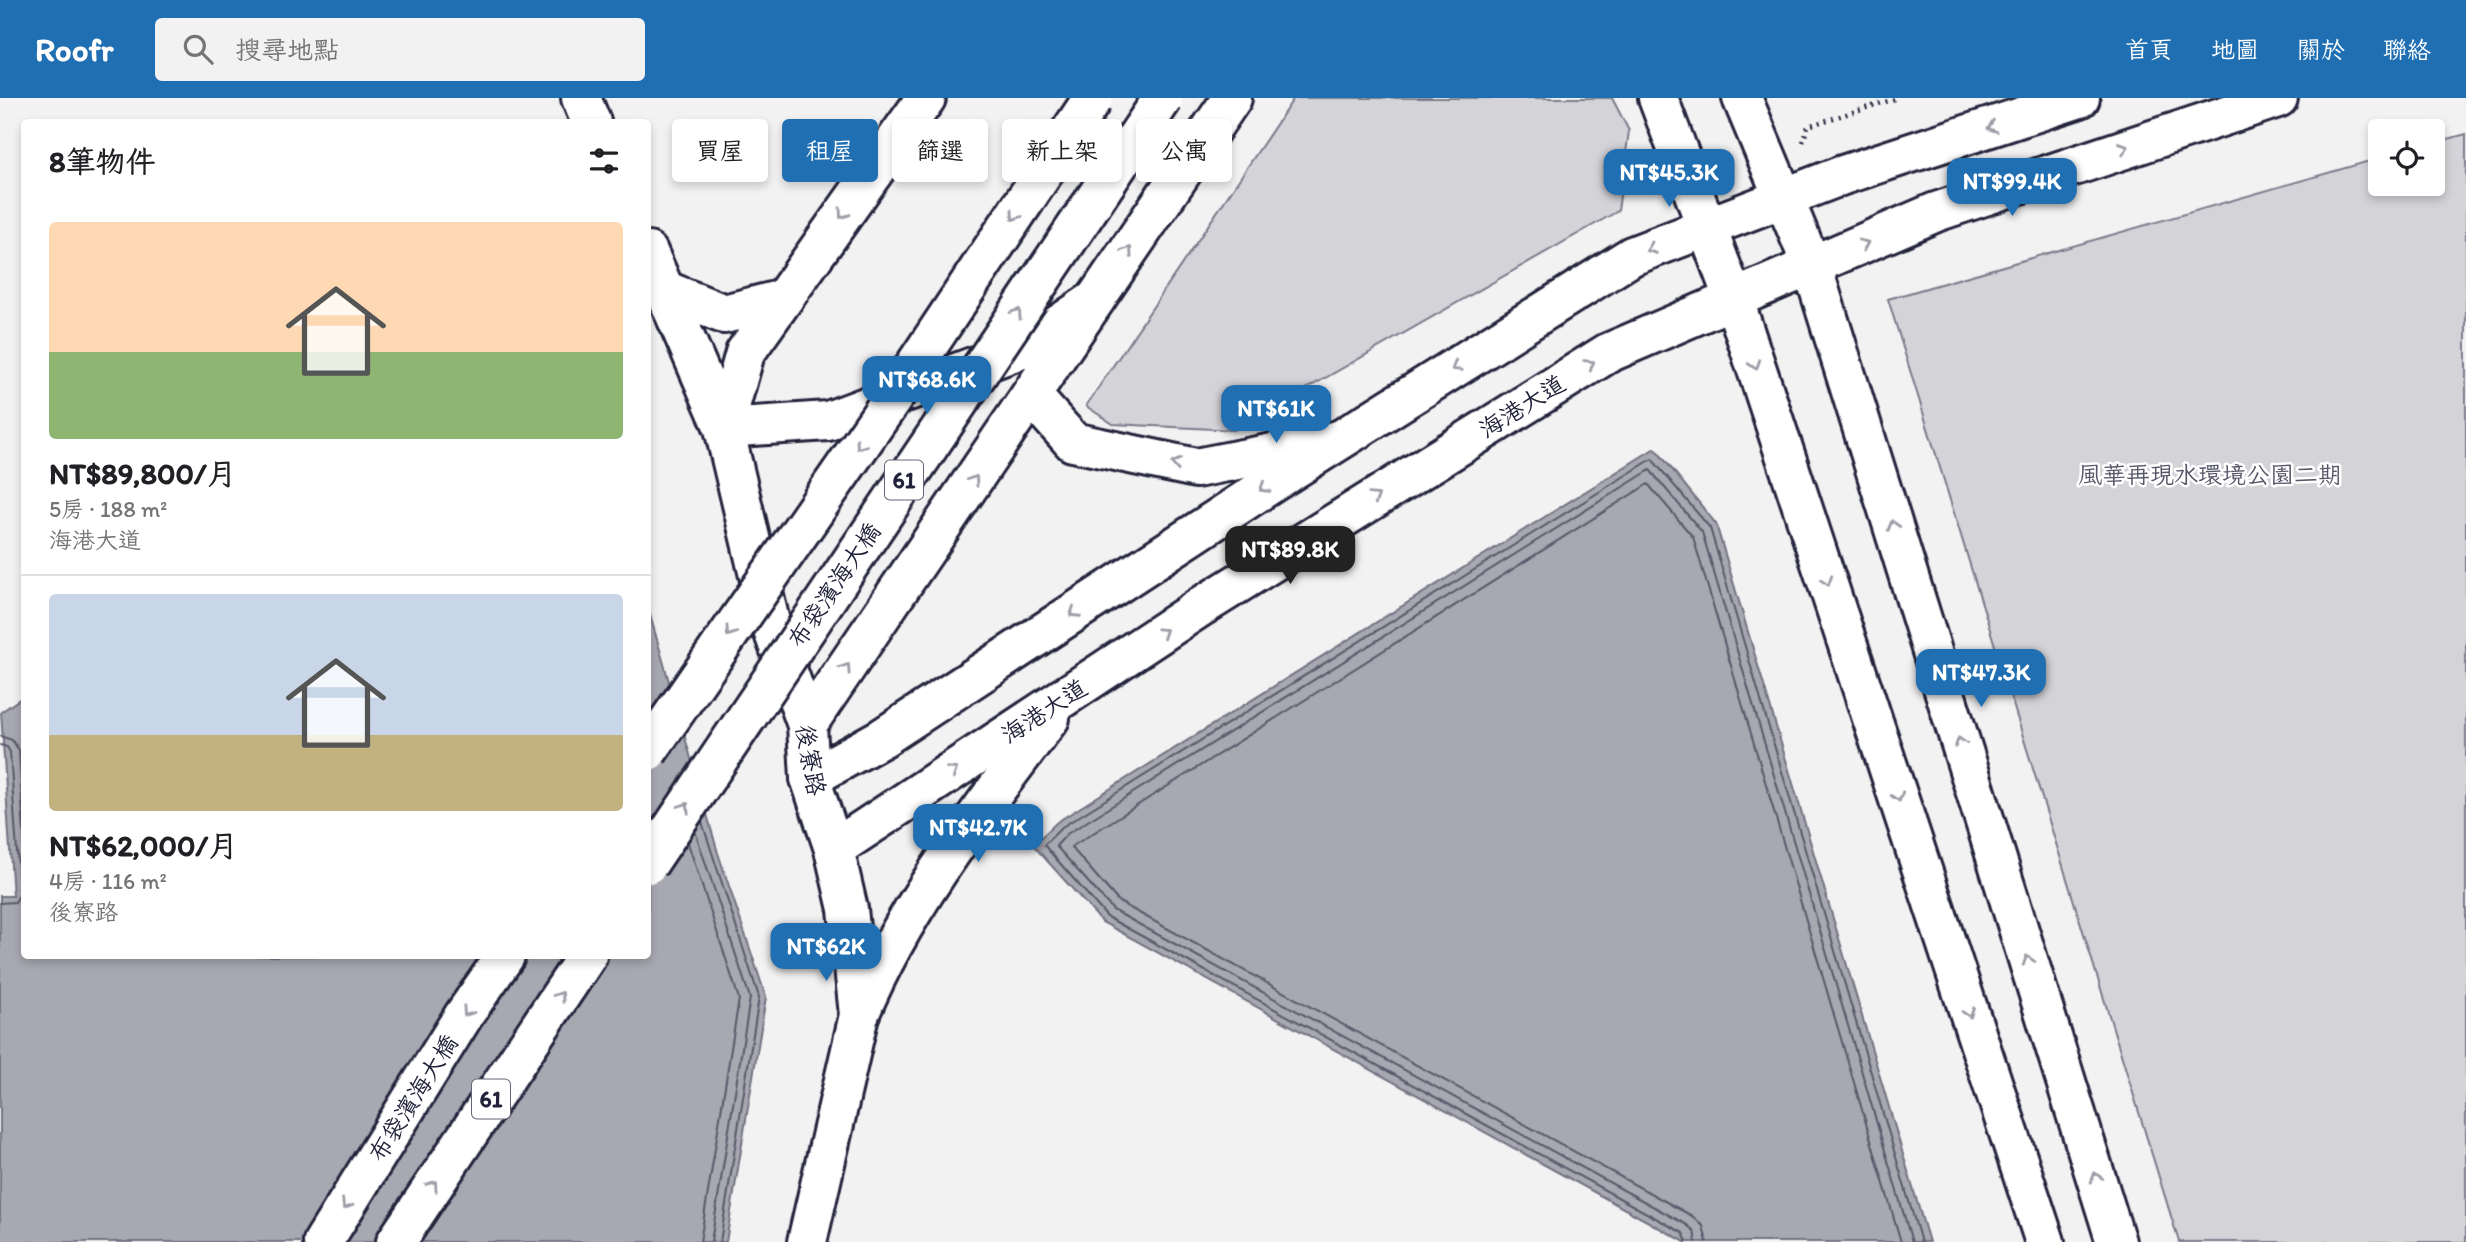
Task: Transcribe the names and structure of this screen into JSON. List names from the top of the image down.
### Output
{
  "streets": {
    "main road": [
      "海港大道",
      "61",
      "布袋濱海大橋",
      "後寮路"
    ]
  },
  "crossings": [
    ["海港大道", "後寮路"]
  ],
  "parks": ["風華再現水環境公園二期"],
  "page": {
    "header": "Roofr",
    "search": "搜尋地點",
    "nav": [
      "首頁",
      "地圖",
      "關於",
      "聯絡"
    ],
    "chip": [
      "買屋",
      "租屋",
      "篩選",
      "新上架",
      "公寓"
    ],
    "heading": "8筆物件",
    "price": [
      "NT$45.3K",
      "NT$99.4K",
      "NT$68.6K",
      "NT$61K",
      "NT$89.8K",
      "NT$47.3K",
      "NT$42.7K",
      "NT$62K"
    ],
    "list": [
      {
        "name": "NT$89,800/月",
        "note": "5房 · 188 m² · 海港大道"
      },
      {
        "name": "NT$62,000/月",
        "note": "4房 · 116 m² · 後寮路"
      }
    ]
  }
}
